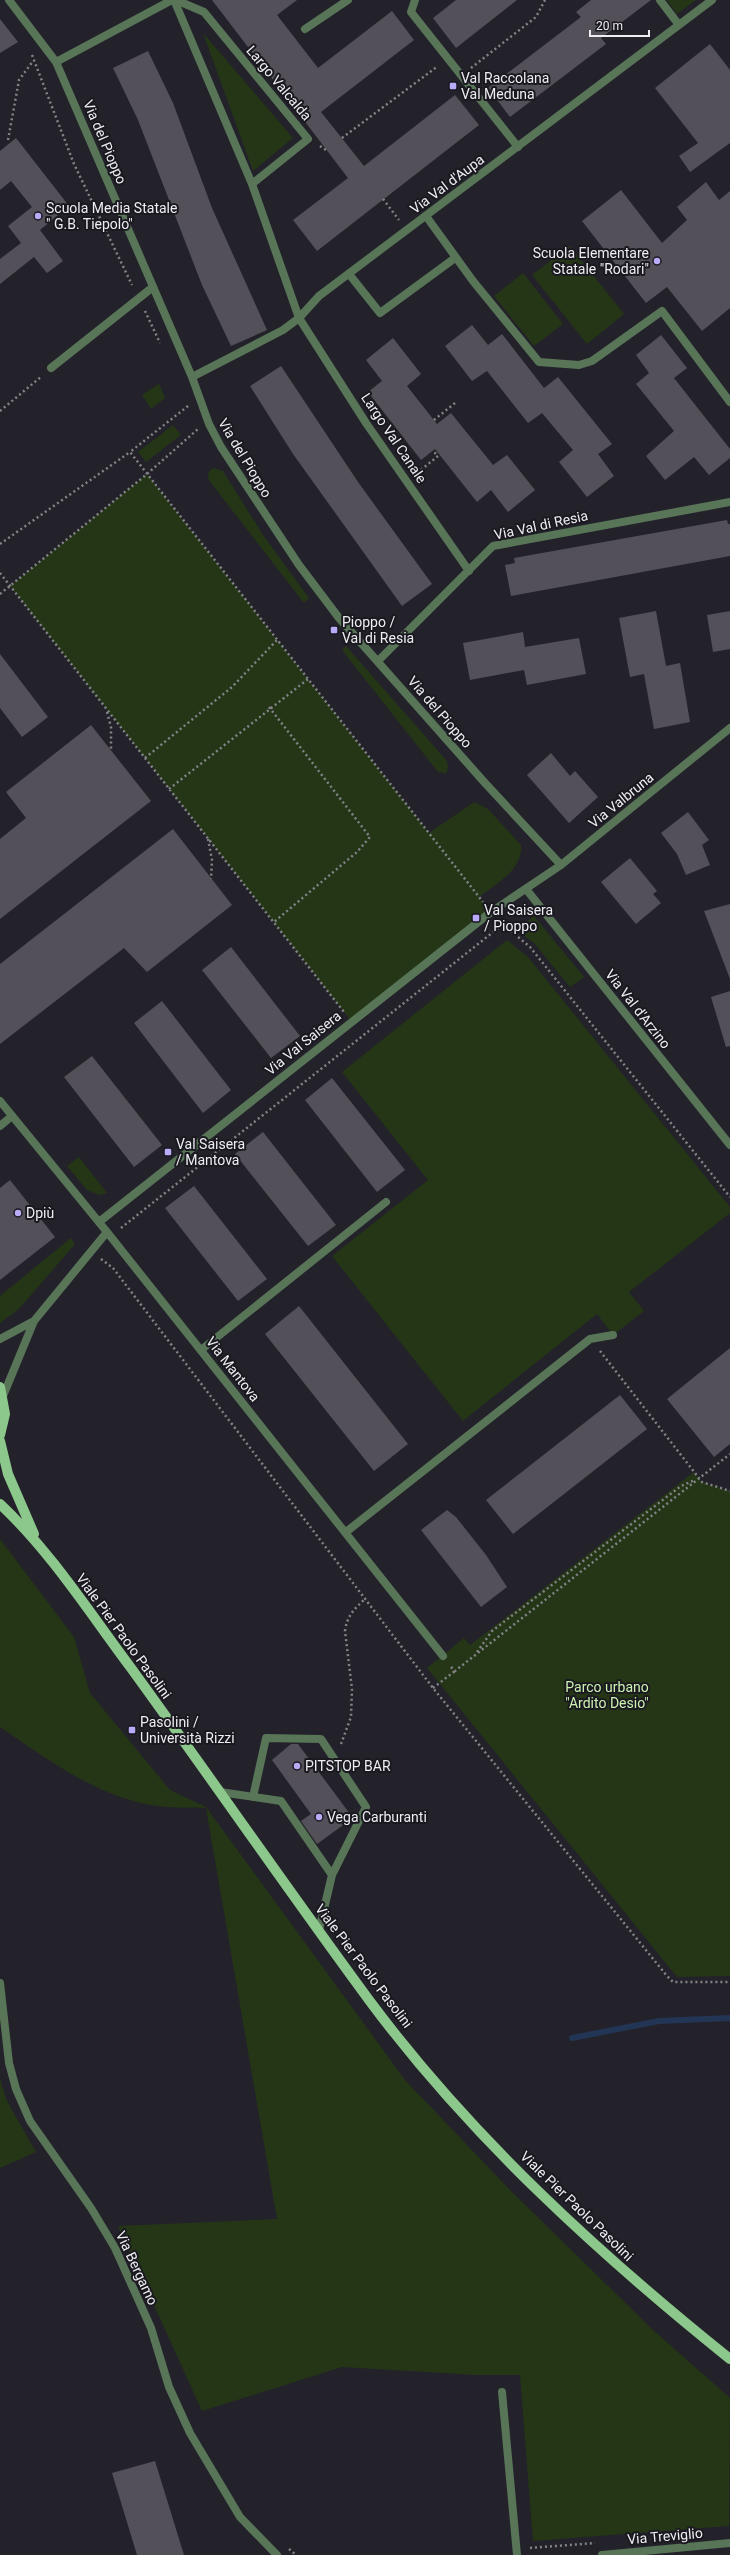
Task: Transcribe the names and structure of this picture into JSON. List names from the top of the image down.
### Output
{
  "streets": {
    "main road": ["Viale Pier Paolo Pasolini"],
    "street": [
      "Largo Valcalda",
      "Via del Pioppo",
      "Via Val d'Aupa",
      "Largo Val Canale",
      "Via Val di Resia",
      "Via Valbruna",
      "Via Val d'Arzino",
      "Via Val Saisera",
      "Via Mantova",
      "Via Bergamo",
      "Via Treviglio"
    ]
  },
  "crossings": [
    ["Via del Pioppo", "Via Val d'Aupa"],
    ["Via del Pioppo", "Via Val di Resia"],
    ["Via del Pioppo", "Via Valbruna"],
    ["Via Val d'Aupa", "Largo Val Canale"],
    ["Largo Val Canale", "Via Val di Resia"],
    ["Via Valbruna", "Via Val d'Arzino"],
    ["Via Valbruna", "Via Val Saisera"],
    ["Via Val d'Arzino", "Via Val Saisera"],
    ["Via Val Saisera", "Via Mantova"]
  ],
  "parks": ["Parco urbano \"Ardito Desio\""],
  "places": {
    "transit": [
      "Val Raccolana Val Meduna",
      "Pioppo / Val di Resia",
      "Val Saisera / Pioppo",
      "Val Saisera / Mantova",
      "Pasolini / Università Rizzi"
    ],
    "other": [
      "Scuola Media Statale \" G.B. Tiepolo\"",
      "Scuola Elementare Statale \"Rodari\"",
      "Dpiù",
      "PITSTOP BAR",
      "Vega Carburanti"
    ]
  },
  "scale_bar": "20 m"
}
